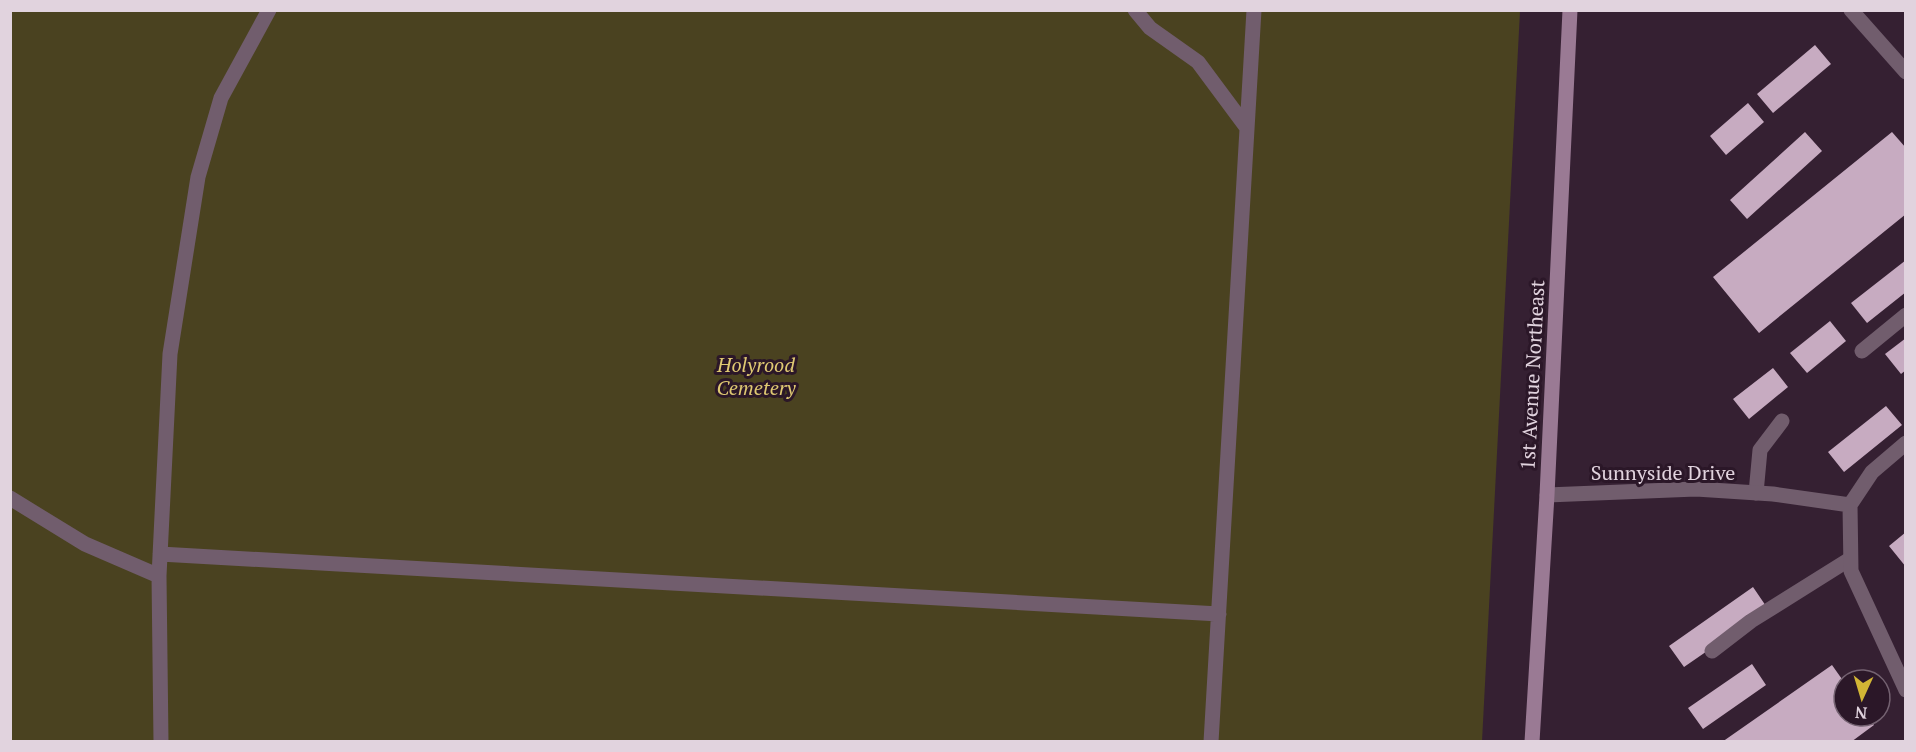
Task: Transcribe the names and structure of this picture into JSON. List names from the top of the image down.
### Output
{
  "streets": {
    "street": ["1st Avenue Northeast", "Sunnyside Drive"]
  },
  "crossings": [
    ["1st Avenue Northeast", "Sunnyside Drive"]
  ],
  "parks": ["Holyrood Cemetery"],
  "north": "bottom"
}
